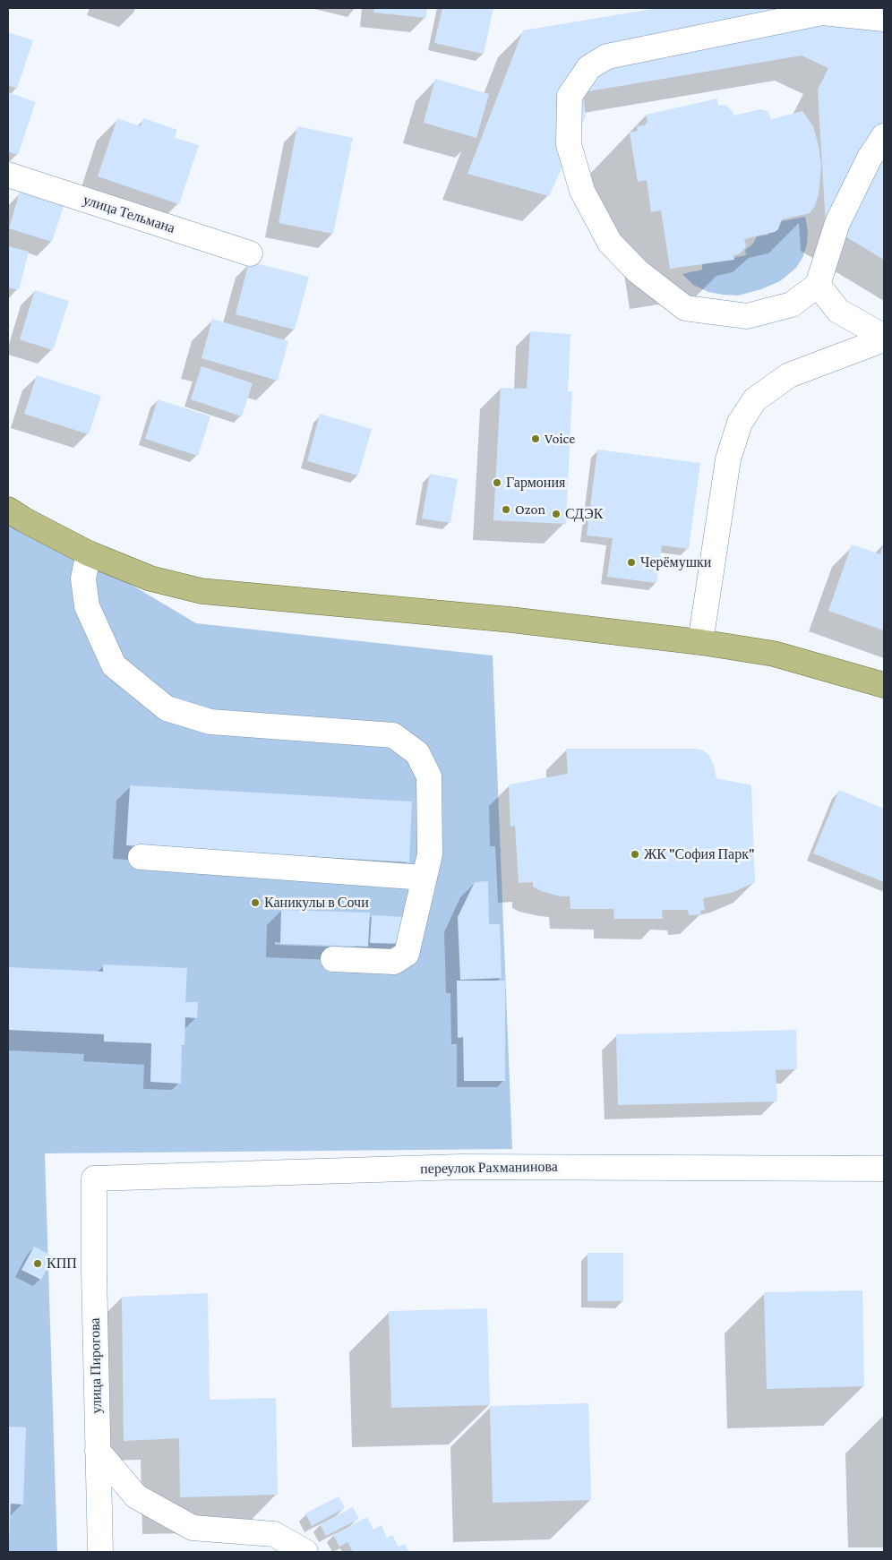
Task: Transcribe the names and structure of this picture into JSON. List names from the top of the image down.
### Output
{
  "streets": {
    "street": ["улица Тельмана", "переулок Рахманинова", "улица Пирогова"]
  },
  "crossings": [
    ["переулок Рахманинова", "улица Пирогова"]
  ],
  "places": [
    "Voice",
    "Гармония",
    "Ozon",
    "СДЭК",
    "Черёмушки",
    "ЖК \"София Парк\"",
    "Каникулы в Сочи",
    "КПП"
  ]
}
